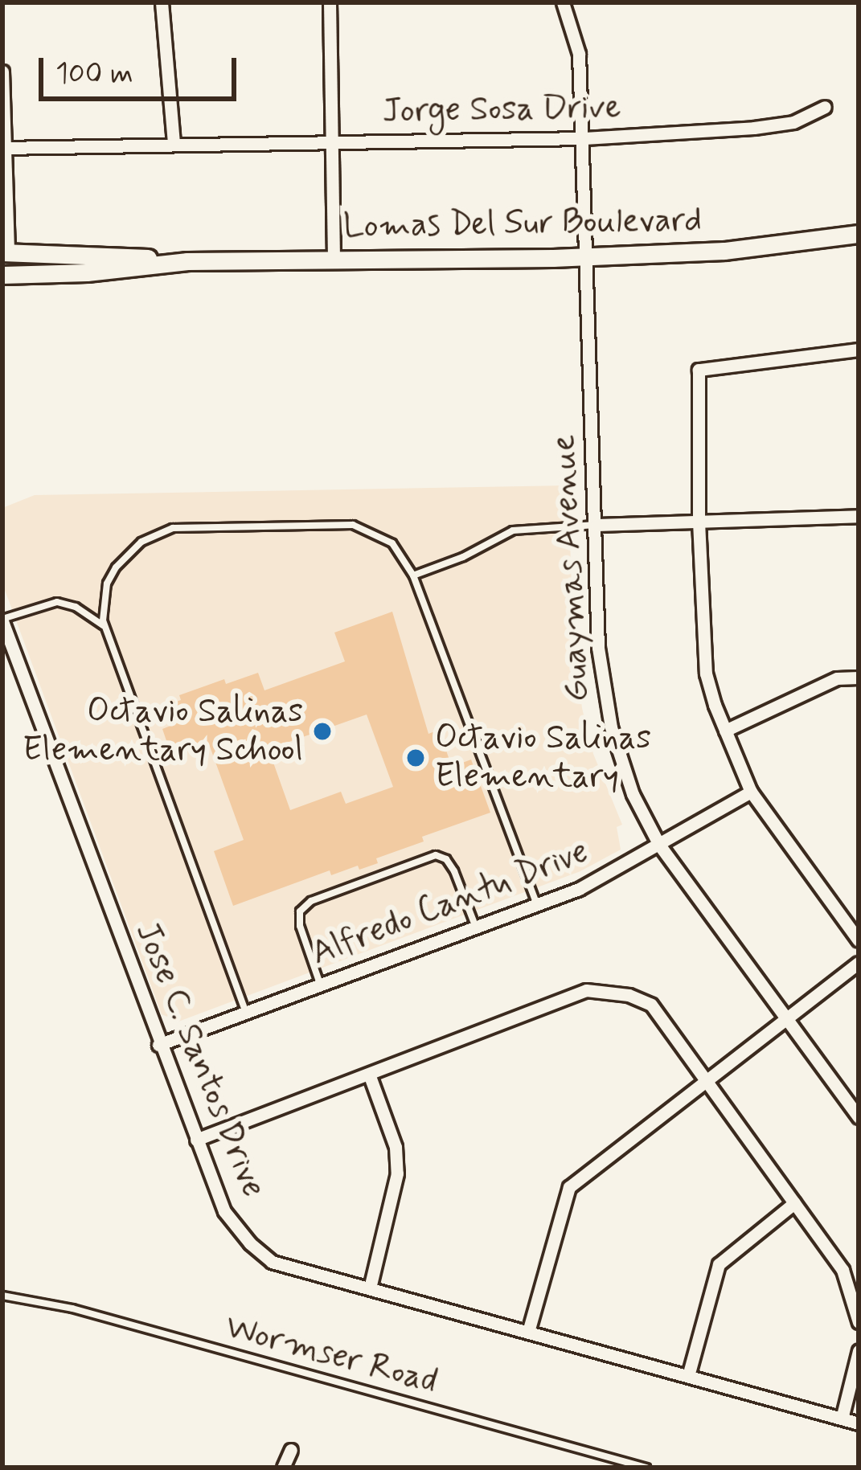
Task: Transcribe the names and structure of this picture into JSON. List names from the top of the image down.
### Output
{
  "streets": {
    "main road": ["Lomas Del Sur Boulevard"],
    "street": [
      "Jorge Sosa Drive",
      "Guaymas Avenue",
      "Alfredo Cantu Drive",
      "Jose C. Santos Drive"
    ],
    "lane": ["Wormser Road"]
  },
  "crossings": [
    ["Jorge Sosa Drive", "Guaymas Avenue"],
    ["Lomas Del Sur Boulevard", "Guaymas Avenue"],
    ["Guaymas Avenue", "Alfredo Cantu Drive"],
    ["Alfredo Cantu Drive", "Jose C. Santos Drive"]
  ],
  "places": ["Octavio Salinas Elementary School", "Octavio Salinas Elementary"],
  "scale_bar": "100 m"
}
